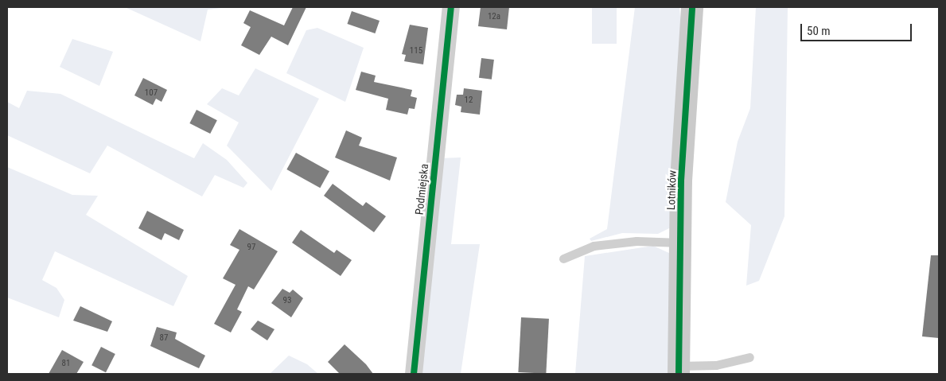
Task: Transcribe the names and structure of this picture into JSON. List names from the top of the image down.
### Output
{
  "streets": {
    "street": ["Podmiejska", "Lotników"]
  },
  "house_numbers": [
    "12a",
    "115",
    "107",
    "12",
    "97",
    "93",
    "87",
    "81"
  ],
  "scale_bar": "50 m"
}
